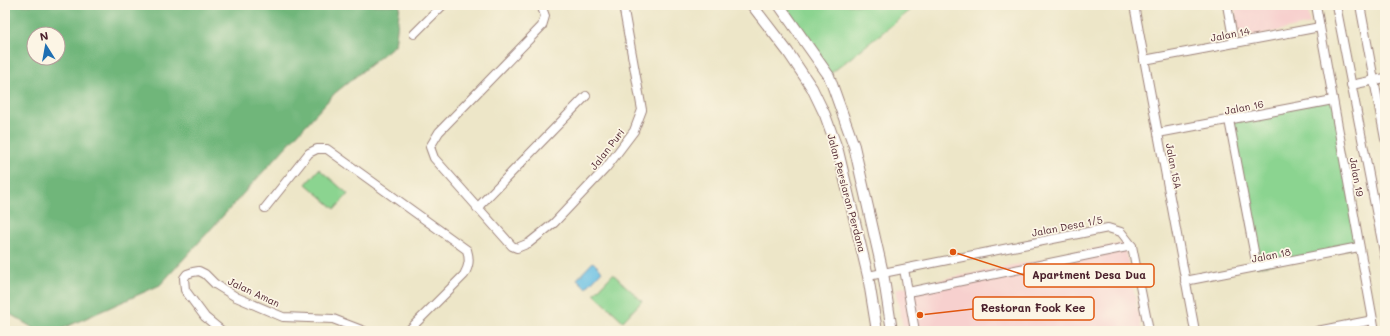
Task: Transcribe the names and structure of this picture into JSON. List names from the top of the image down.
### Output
{
  "streets": {
    "street": [
      "Jalan 14",
      "Jalan 16",
      "Jalan Puri",
      "Jalan 15A",
      "Jalan 19",
      "Jalan Persiaran Perdana",
      "Jalan Desa 1/5",
      "Jalan 18",
      "Jalan Aman"
    ]
  },
  "crossings": [
    ["Jalan 14", "Jalan 15A"],
    ["Jalan 14", "Jalan 19"],
    ["Jalan 16", "Jalan 15A"],
    ["Jalan 16", "Jalan 19"],
    ["Jalan 15A", "Jalan 18"],
    ["Jalan 19", "Jalan 18"],
    ["Jalan Persiaran Perdana", "Jalan Desa 1/5"]
  ],
  "places": ["Apartment Desa Dua", "Restoran Fook Kee"],
  "north": "top"
}
